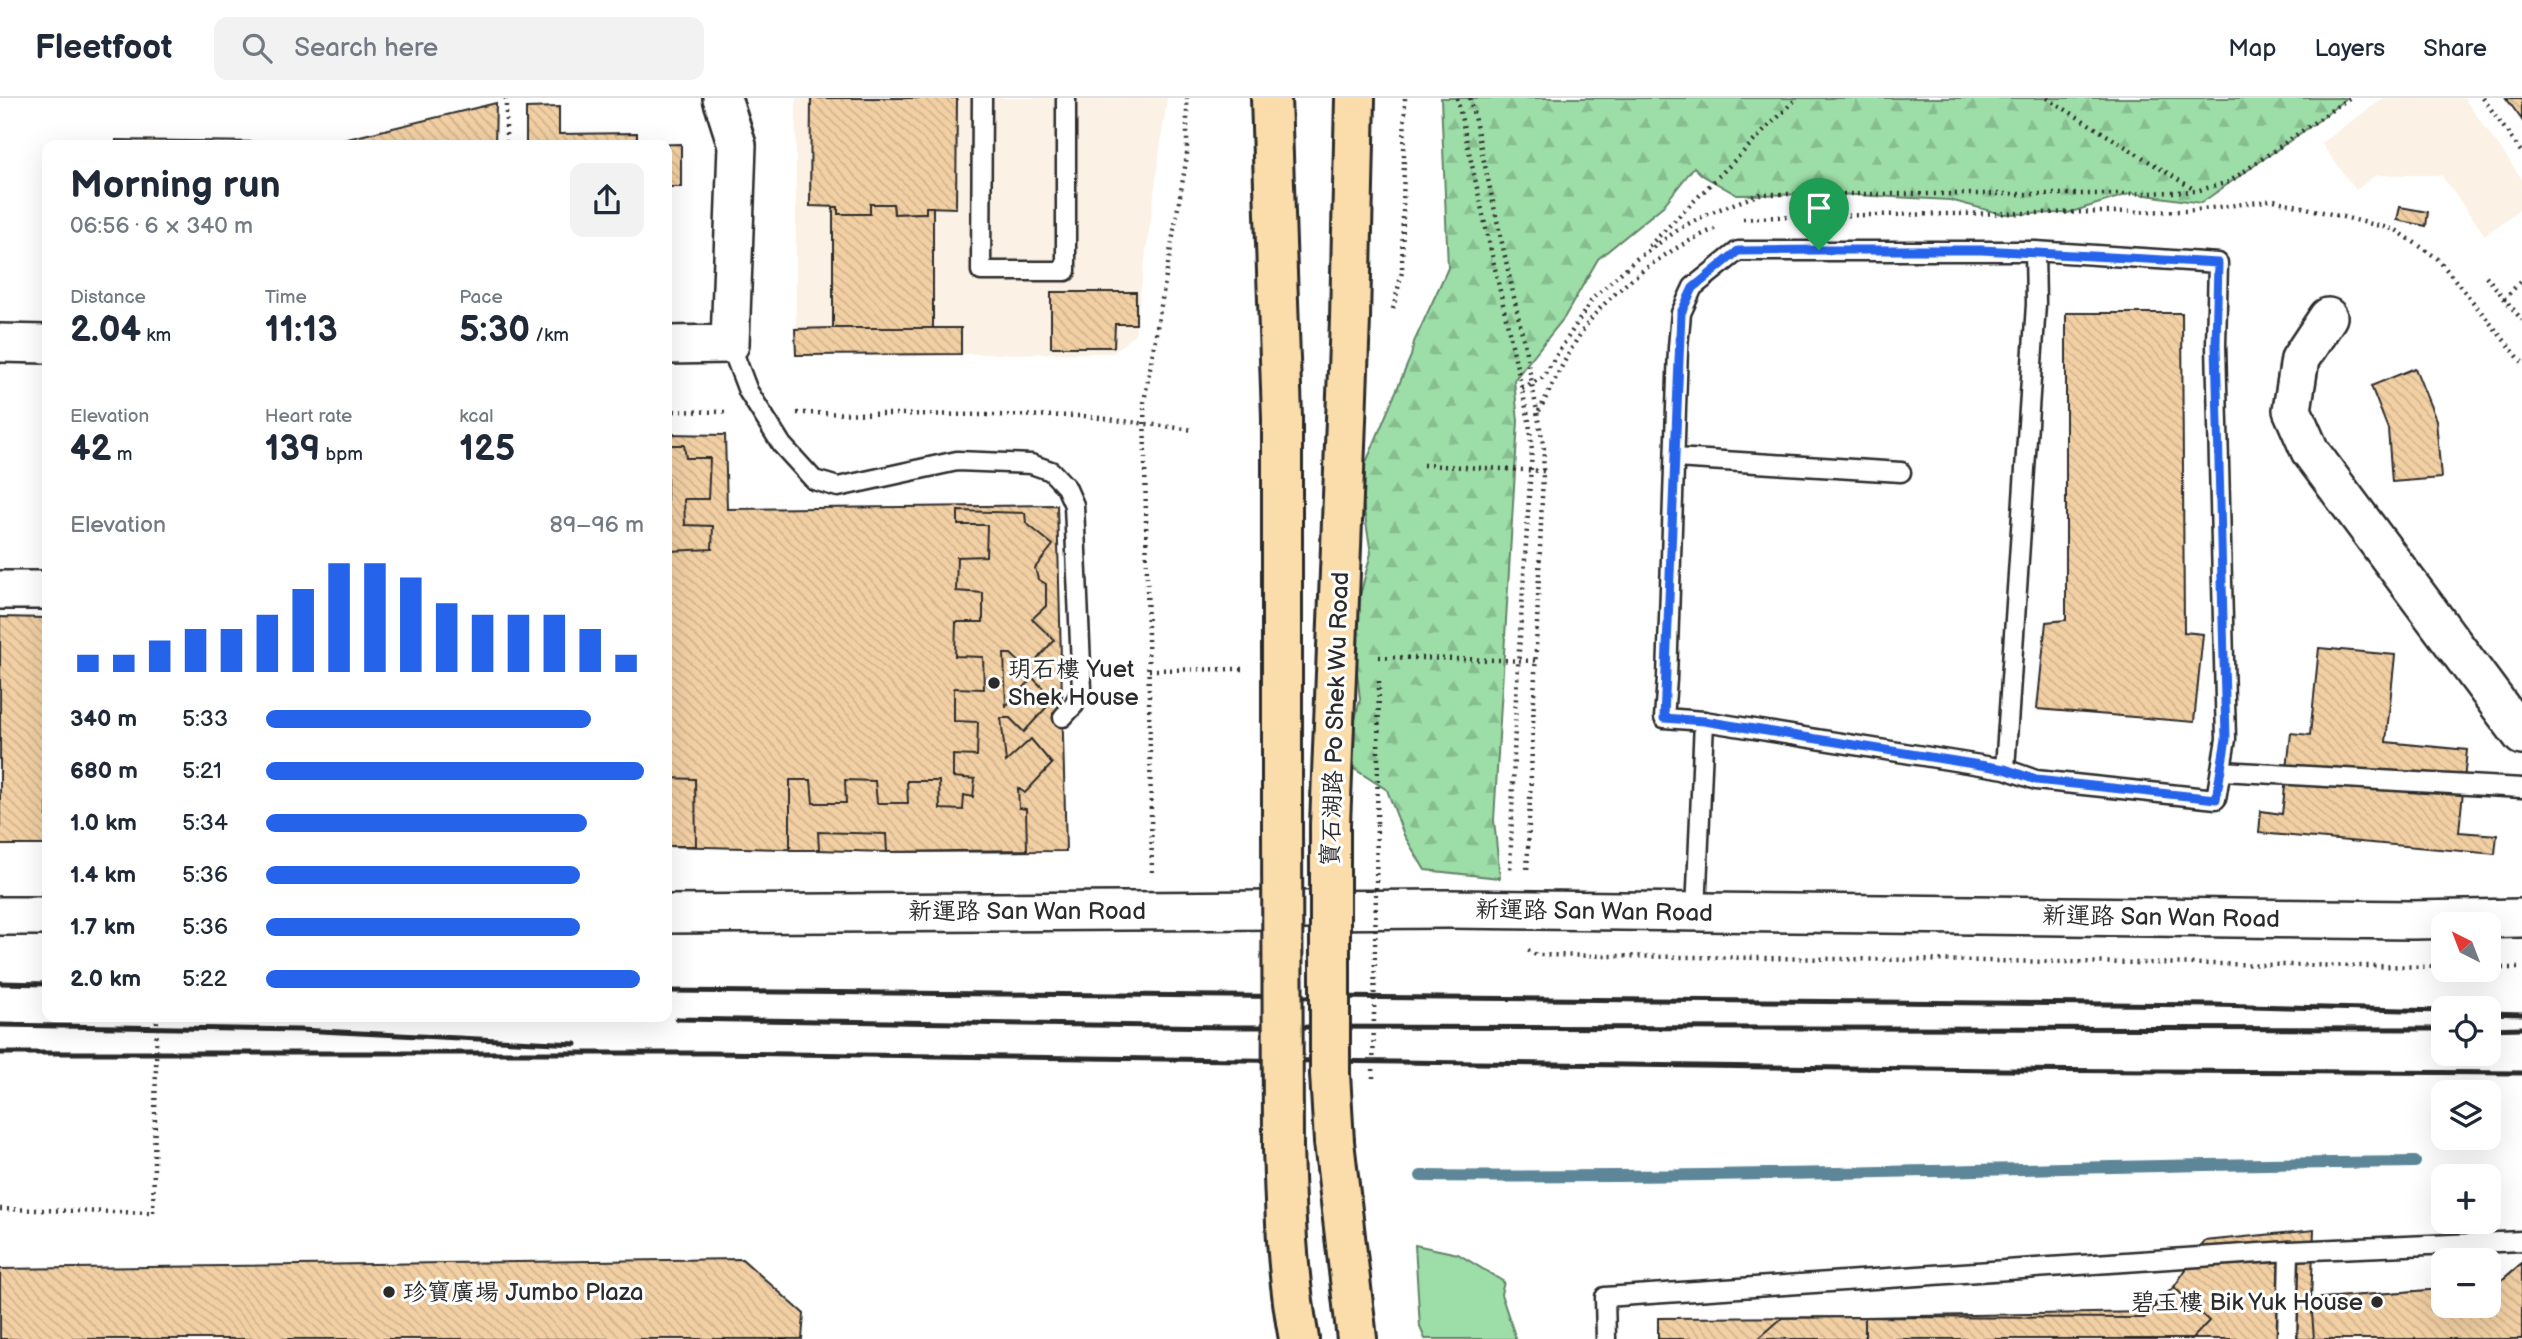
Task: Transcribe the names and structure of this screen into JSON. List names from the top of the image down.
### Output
{
  "streets": {
    "main road": ["寶石湖路 Po Shek Wu Road"],
    "street": ["新運路 San Wan Road"]
  },
  "places": ["玥石樓 Yuet Shek House", "珍寶廣場 Jumbo Plaza", "碧玉樓 Bik Yuk House"],
  "north": "top left",
  "page": {
    "header": "Fleetfoot",
    "search": "Search here",
    "nav": ["Map", "Layers", "Share"],
    "heading": ["Morning run", "06:56 · 6 × 340 m"],
    "stats": [
      ["Distance", "2.04 km"],
      ["Time", "11:13"],
      ["Pace", "5:30 /km"],
      ["Elevation", "42 m"],
      ["Heart rate", "139 bpm"],
      ["kcal", "125"]
    ],
    "chart": ["Elevation", "89–96 m"],
    "list": [
      {
        "name": "340 m",
        "note": "5:33"
      },
      {
        "name": "680 m",
        "note": "5:21"
      },
      {
        "name": "1.0 km",
        "note": "5:34"
      },
      {
        "name": "1.4 km",
        "note": "5:36"
      },
      {
        "name": "1.7 km",
        "note": "5:36"
      },
      {
        "name": "2.0 km",
        "note": "5:22"
      }
    ],
    "map_buttons": ["+", "−"]
  }
}
